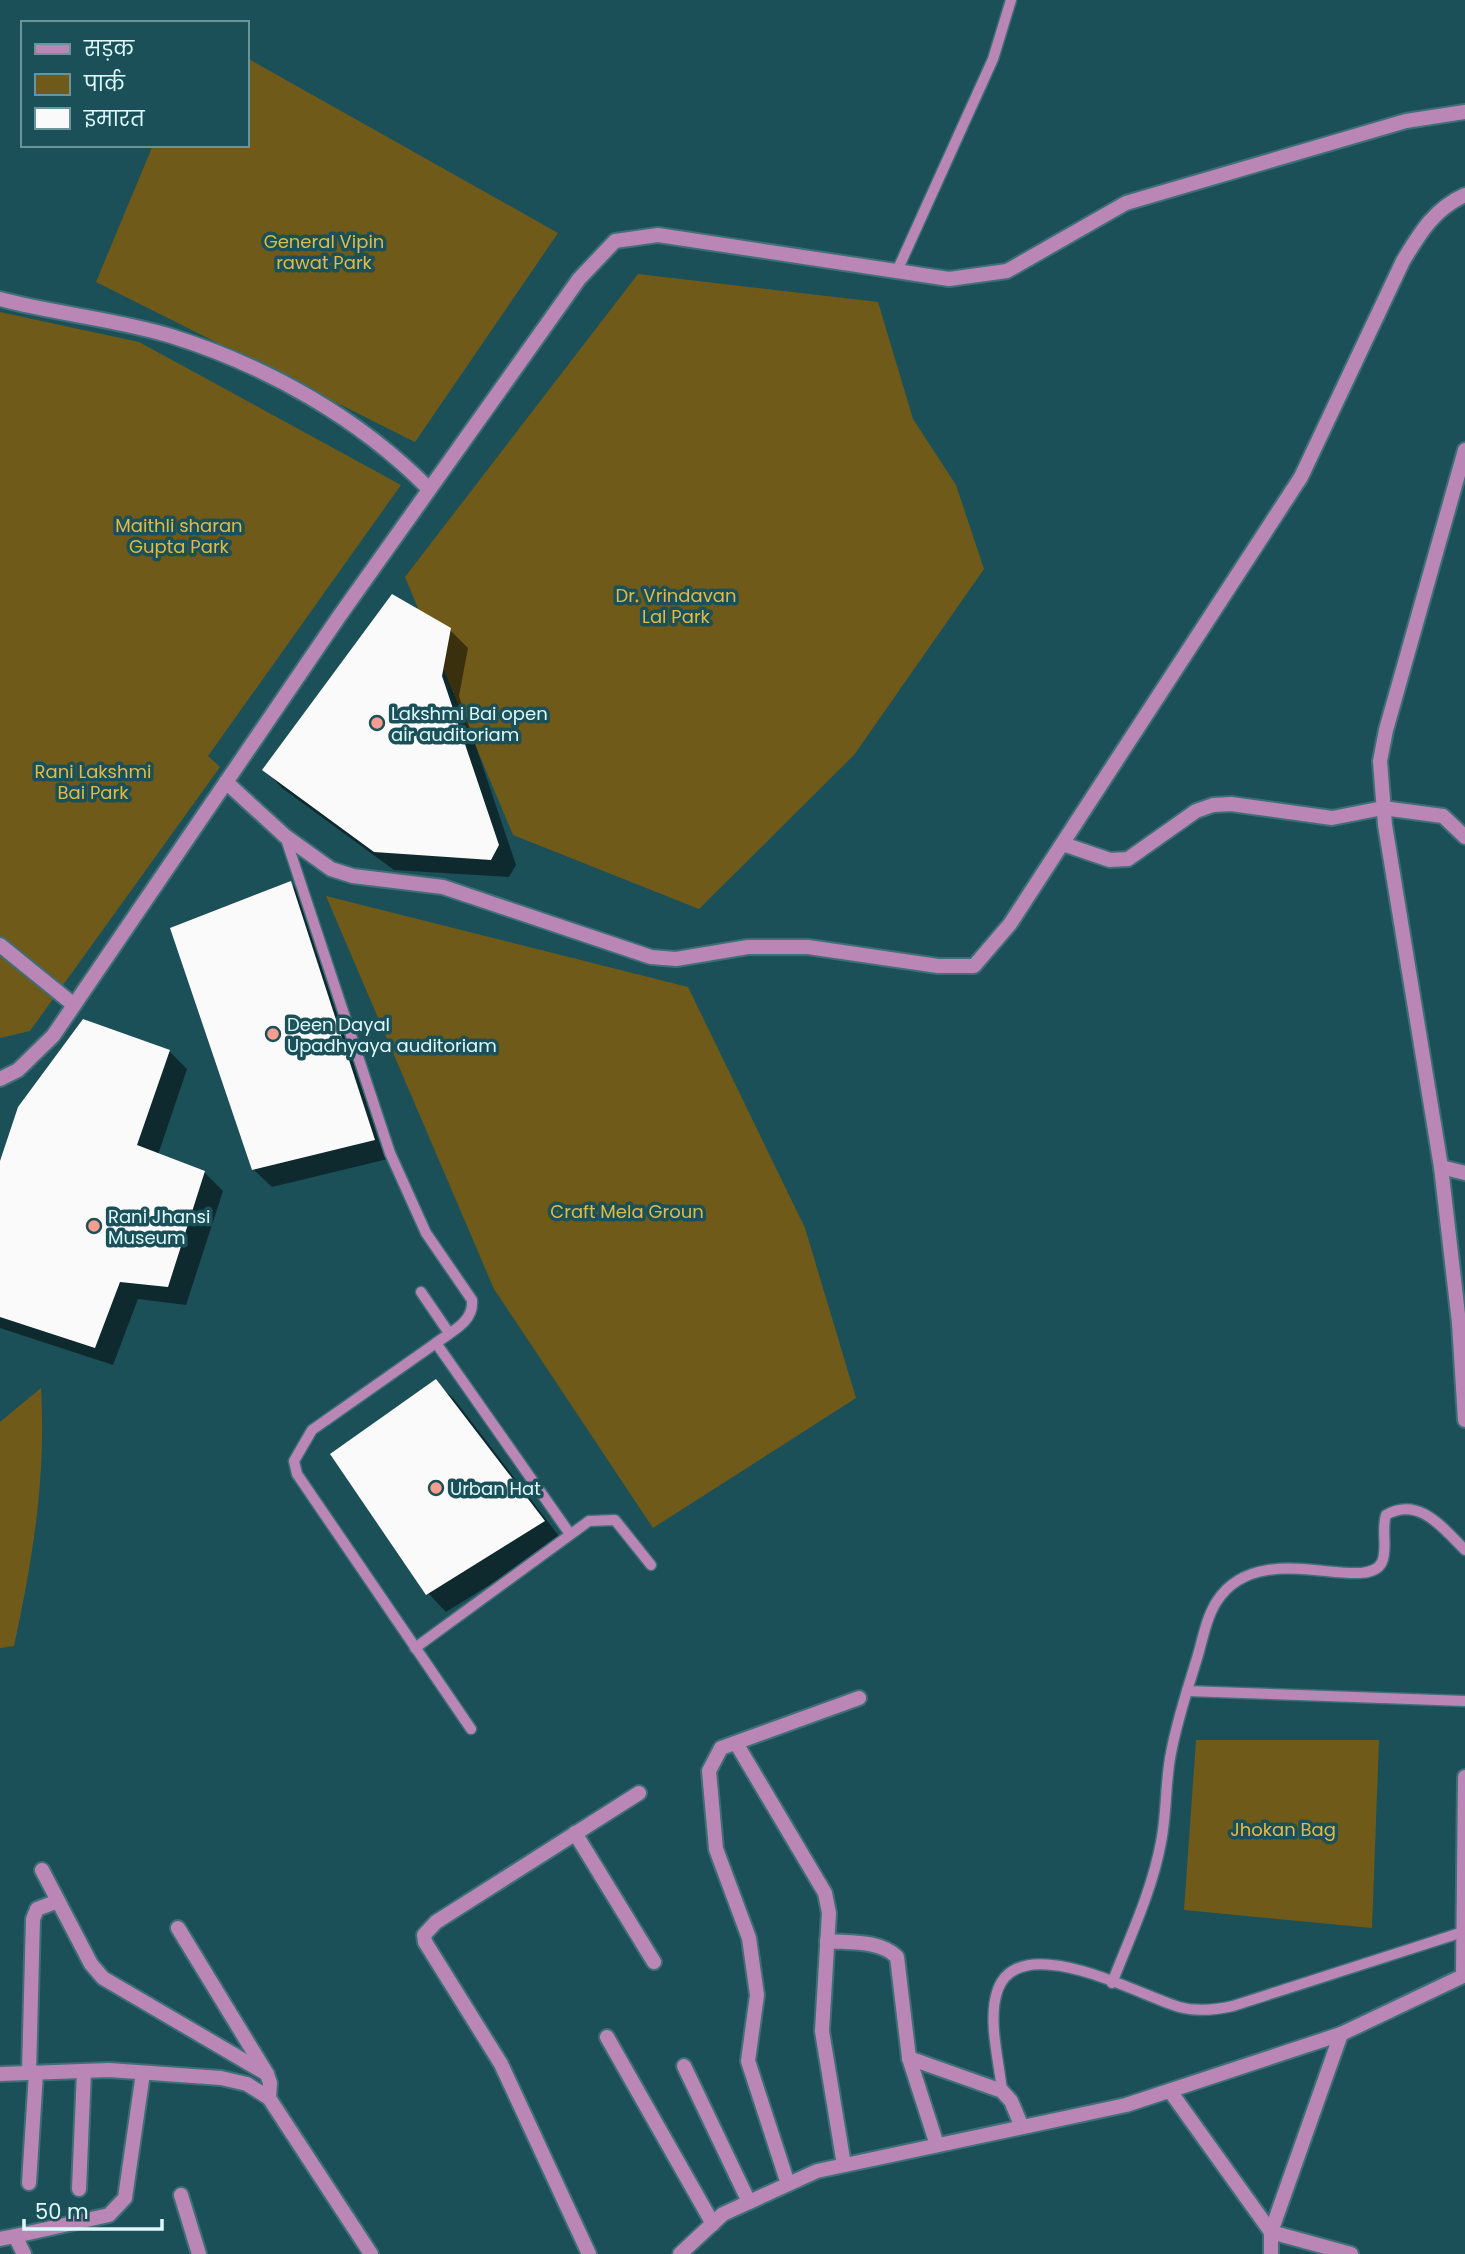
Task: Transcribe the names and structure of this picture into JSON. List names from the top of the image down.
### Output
{
  "parks": [
    "General Vipin rawat Park",
    "Maithli sharan Gupta Park",
    "Dr. Vrindavan Lal Park",
    "Rani Lakshmi Bai Park",
    "Craft Mela Groun",
    "Jhokan Bag"
  ],
  "places": [
    "Lakshmi Bai open air auditoriam",
    "Deen Dayal Upadhyaya auditoriam",
    "Rani Jhansi Museum",
    "Urban Hat"
  ],
  "legend": ["सड़क", "पार्क", "इमारत"],
  "scale_bar": "50 m"
}
